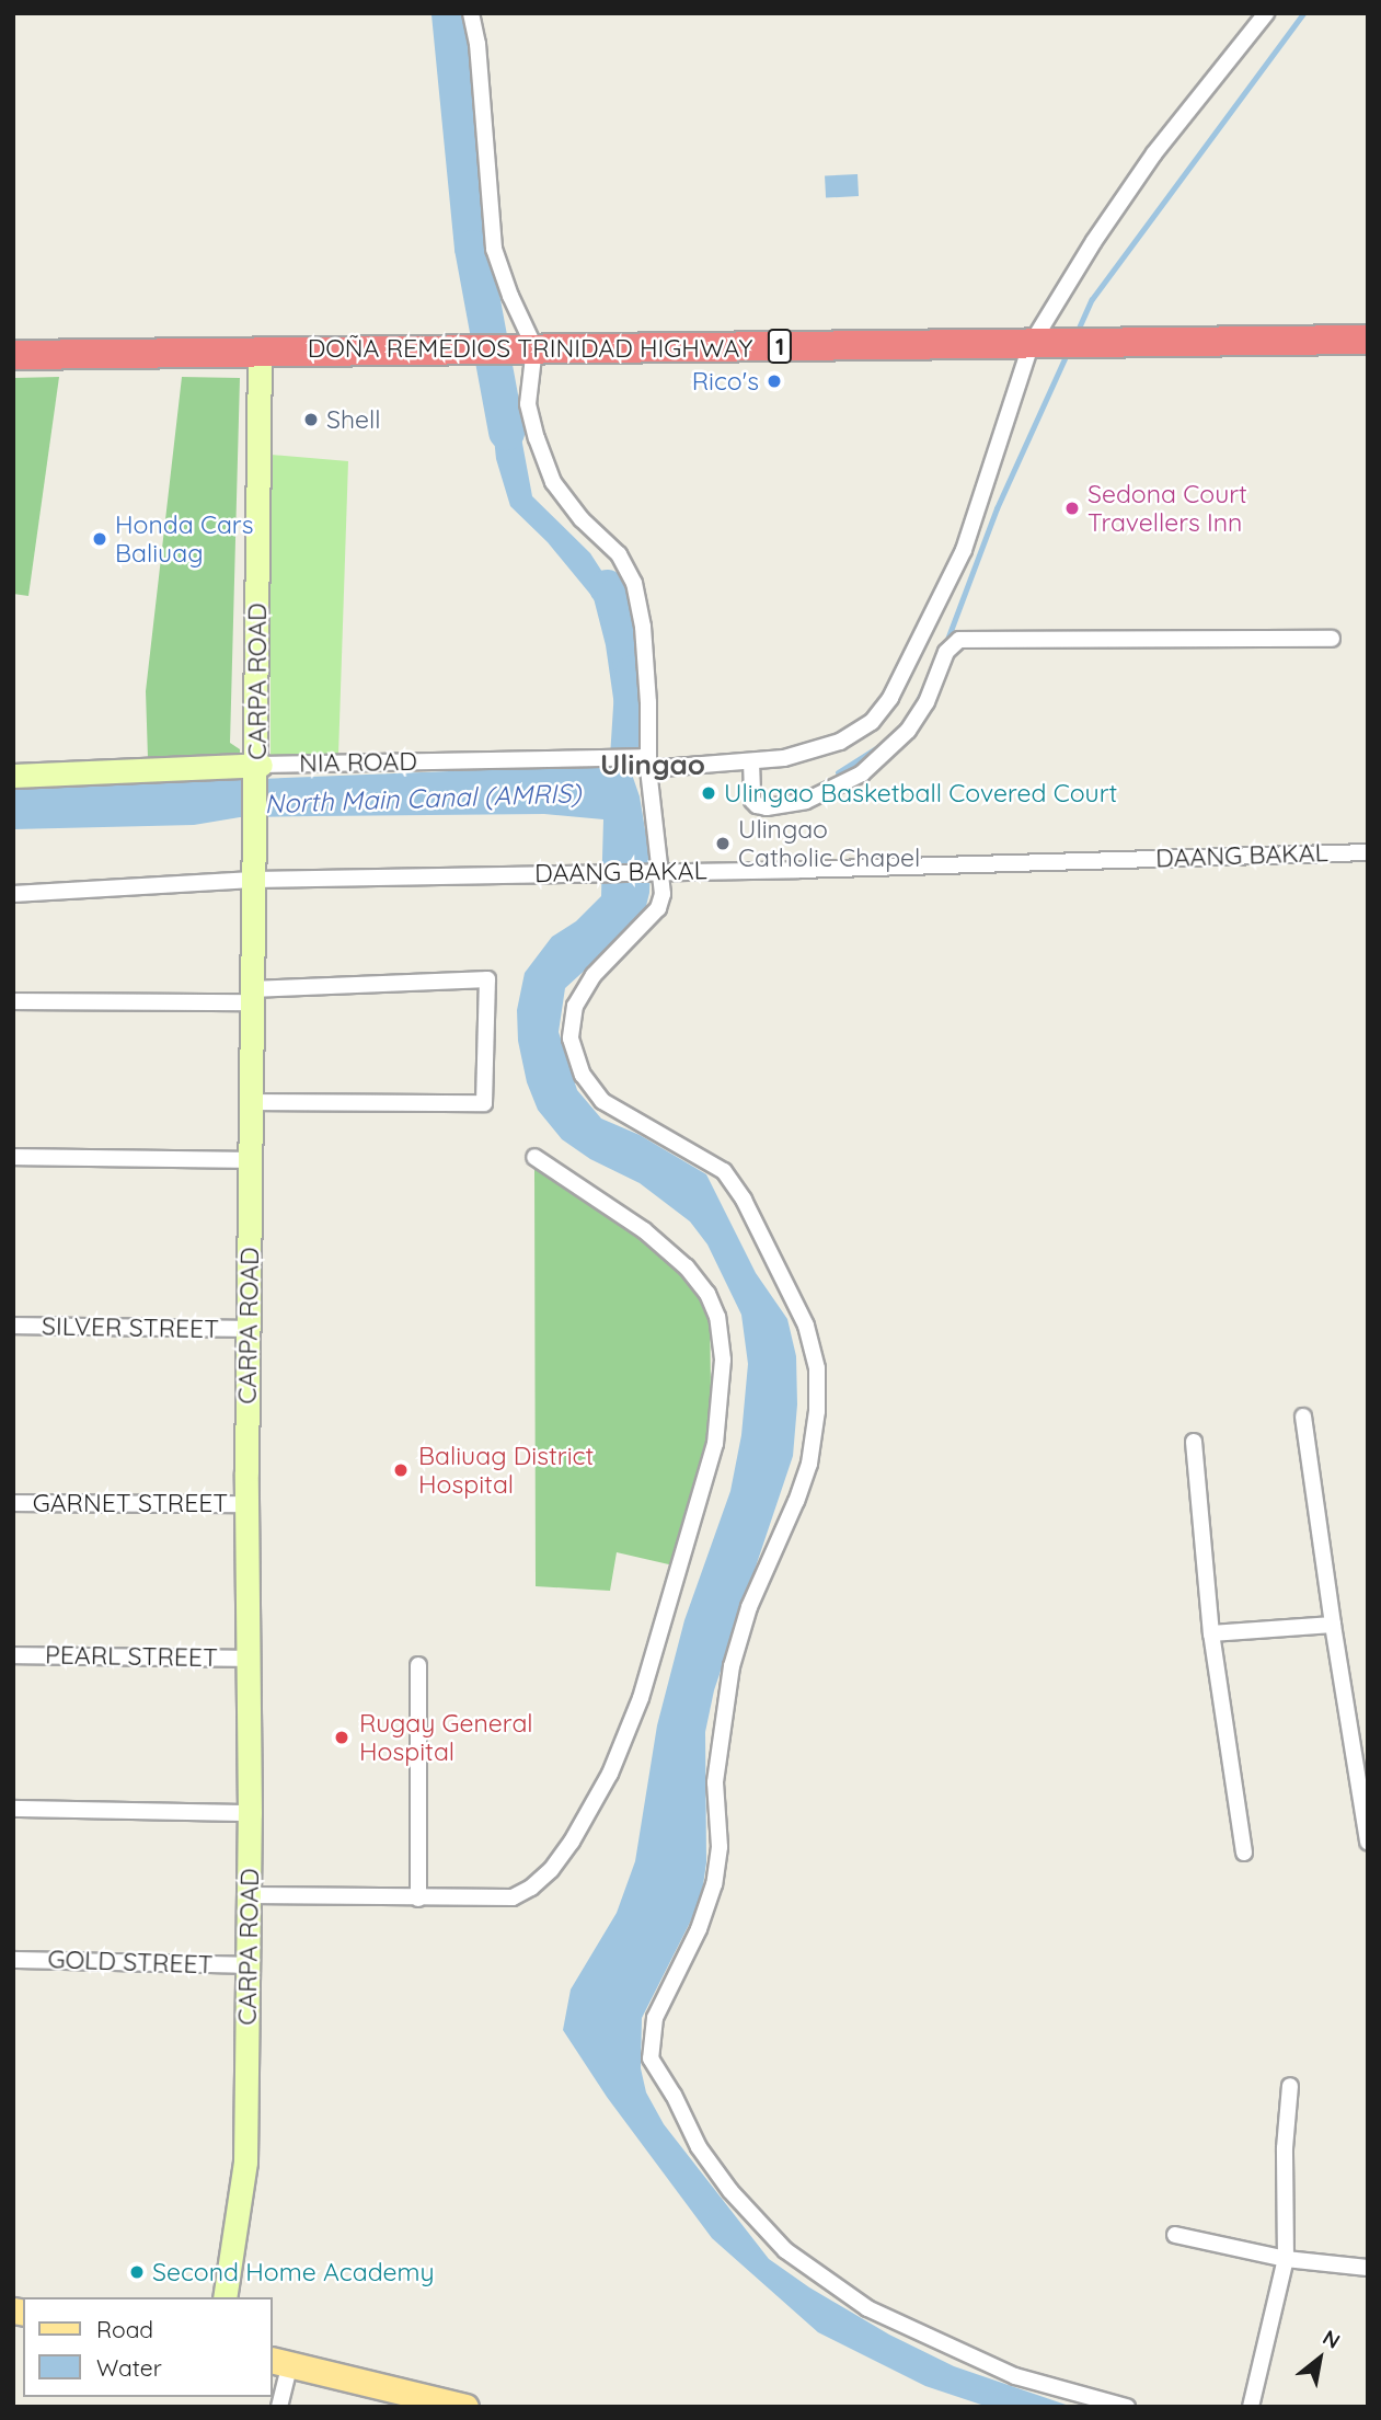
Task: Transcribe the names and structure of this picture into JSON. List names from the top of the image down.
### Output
{
  "streets": {
    "highway": ["1", "DOÑA REMEDIOS TRINIDAD HIGHWAY"],
    "street": [
      "CARPA ROAD",
      "NIA ROAD",
      "DAANG BAKAL",
      "SILVER STREET",
      "GARNET STREET",
      "PEARL STREET",
      "GOLD STREET"
    ]
  },
  "crossings": [
    ["DOÑA REMEDIOS TRINIDAD HIGHWAY", "CARPA ROAD"],
    ["DOÑA REMEDIOS TRINIDAD HIGHWAY", "NIA ROAD"],
    ["CARPA ROAD", "NIA ROAD"],
    ["CARPA ROAD", "DAANG BAKAL"],
    ["CARPA ROAD", "SILVER STREET"],
    ["CARPA ROAD", "GARNET STREET"],
    ["CARPA ROAD", "PEARL STREET"],
    ["CARPA ROAD", "GOLD STREET"]
  ],
  "districts": ["Ulingao"],
  "water": ["North Main Canal (AMRIS)"],
  "places": [
    "Rico's",
    "Shell",
    "Sedona Court Travellers Inn",
    "Honda Cars Baliuag",
    "Ulingao Basketball Covered Court",
    "Ulingao Catholic Chapel",
    "Baliuag District Hospital",
    "Rugay General Hospital",
    "Second Home Academy"
  ],
  "legend": ["Road", "Water"],
  "north": "top right"
}
